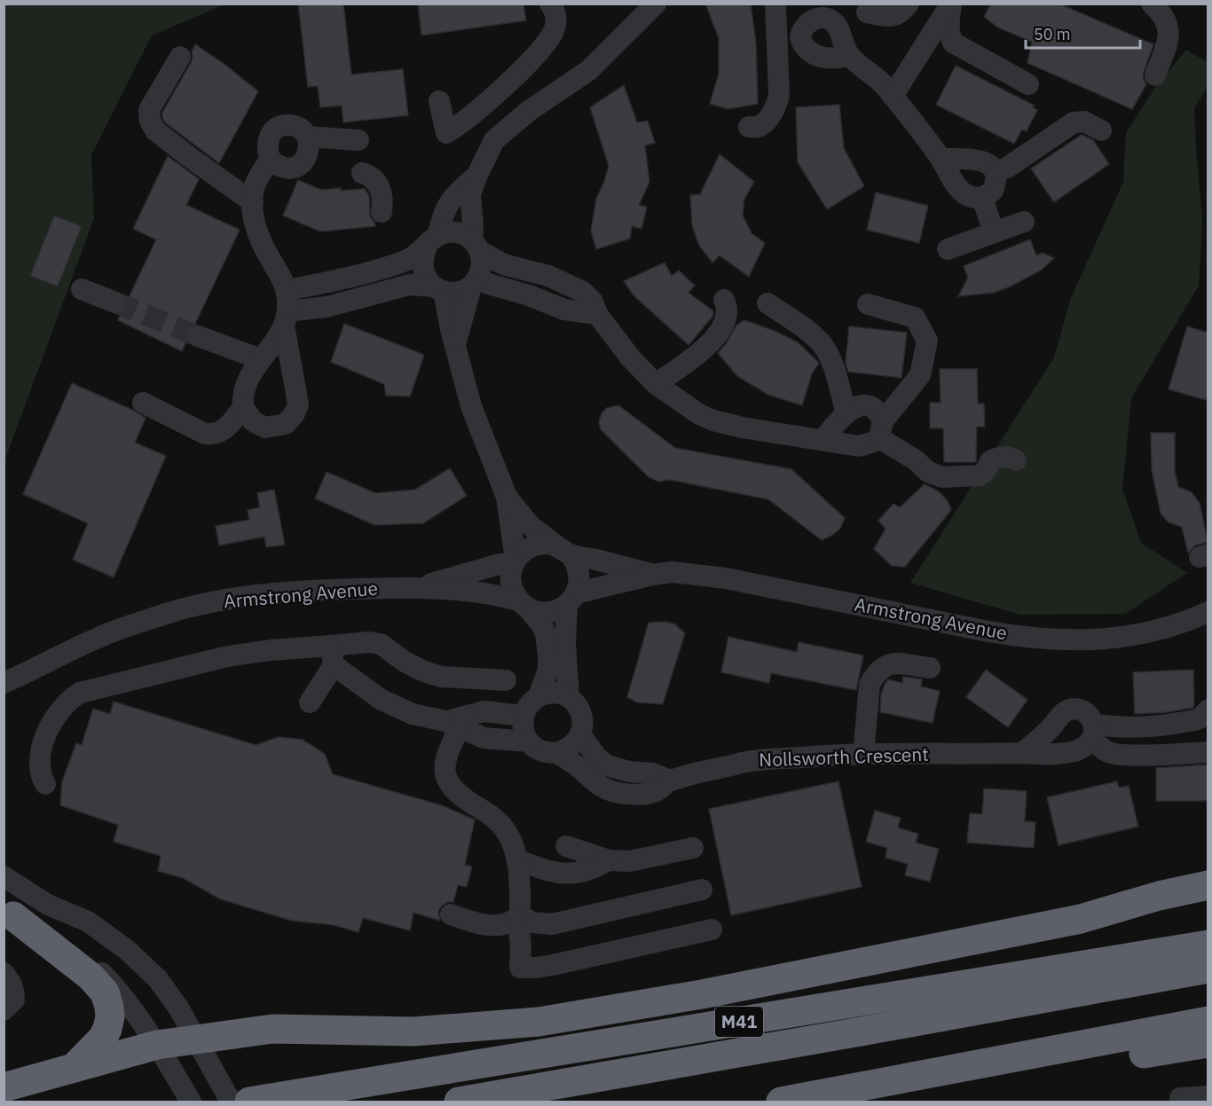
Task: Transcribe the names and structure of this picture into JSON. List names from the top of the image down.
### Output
{
  "streets": {
    "highway": ["M41"],
    "street": ["Armstrong Avenue", "Nollsworth Crescent"]
  },
  "scale_bar": "50 m"
}
